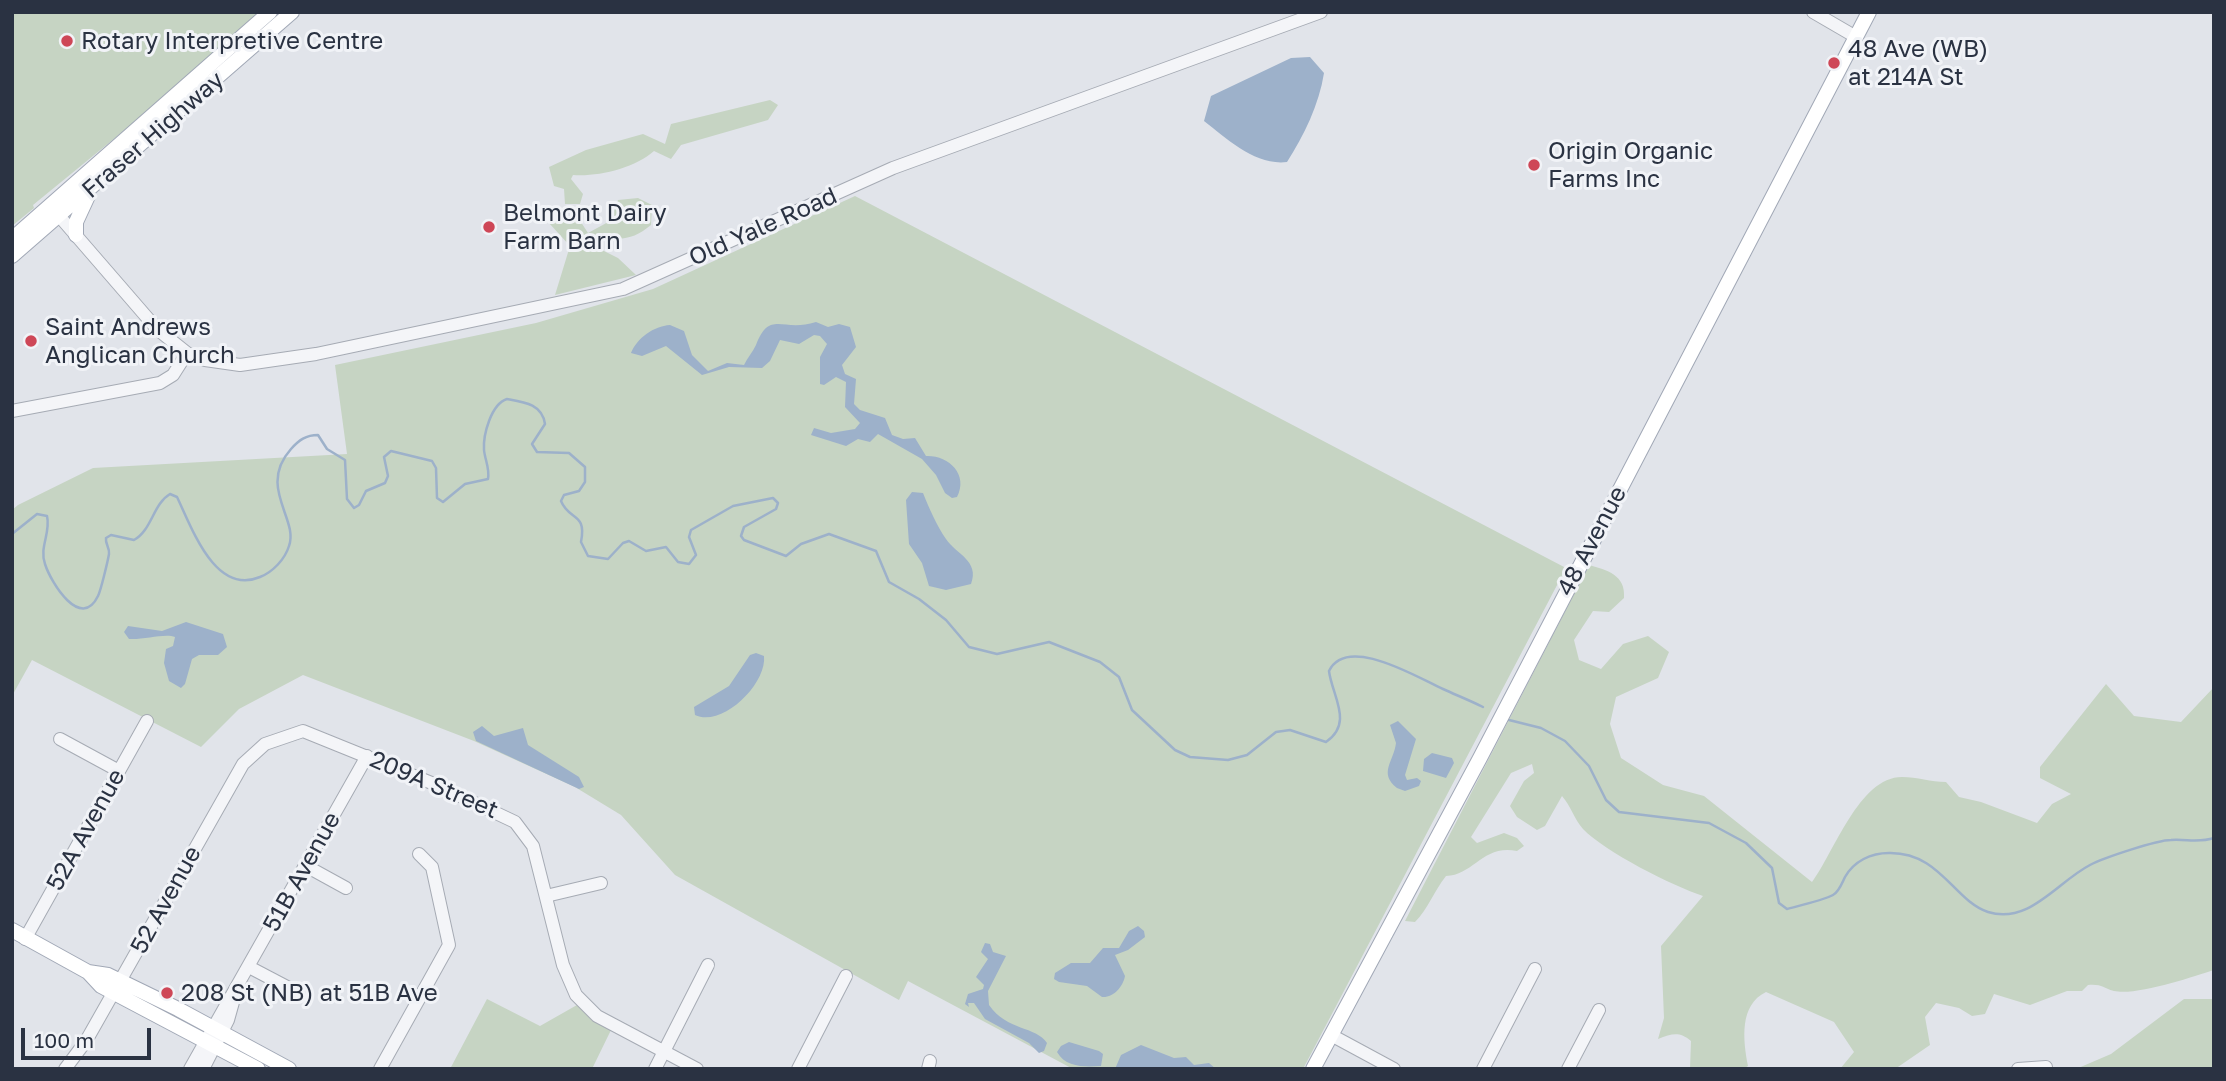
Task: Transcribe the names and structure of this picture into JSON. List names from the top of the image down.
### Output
{
  "streets": {
    "main road": ["Fraser Highway", "48 Avenue"],
    "street": [
      "Old Yale Road",
      "209A Street",
      "52A Avenue",
      "51B Avenue",
      "52 Avenue"
    ]
  },
  "crossings": [
    ["Fraser Highway", "Old Yale Road"],
    ["209A Street", "51B Avenue"],
    ["209A Street", "52 Avenue"]
  ],
  "places": [
    "Rotary Interpretive Centre",
    "48 Ave (WB) at 214A St",
    "Origin Organic Farms Inc",
    "Belmont Dairy Farm Barn",
    "Saint Andrews Anglican Church",
    "208 St (NB) at 51B Ave"
  ],
  "scale_bar": "100 m"
}
